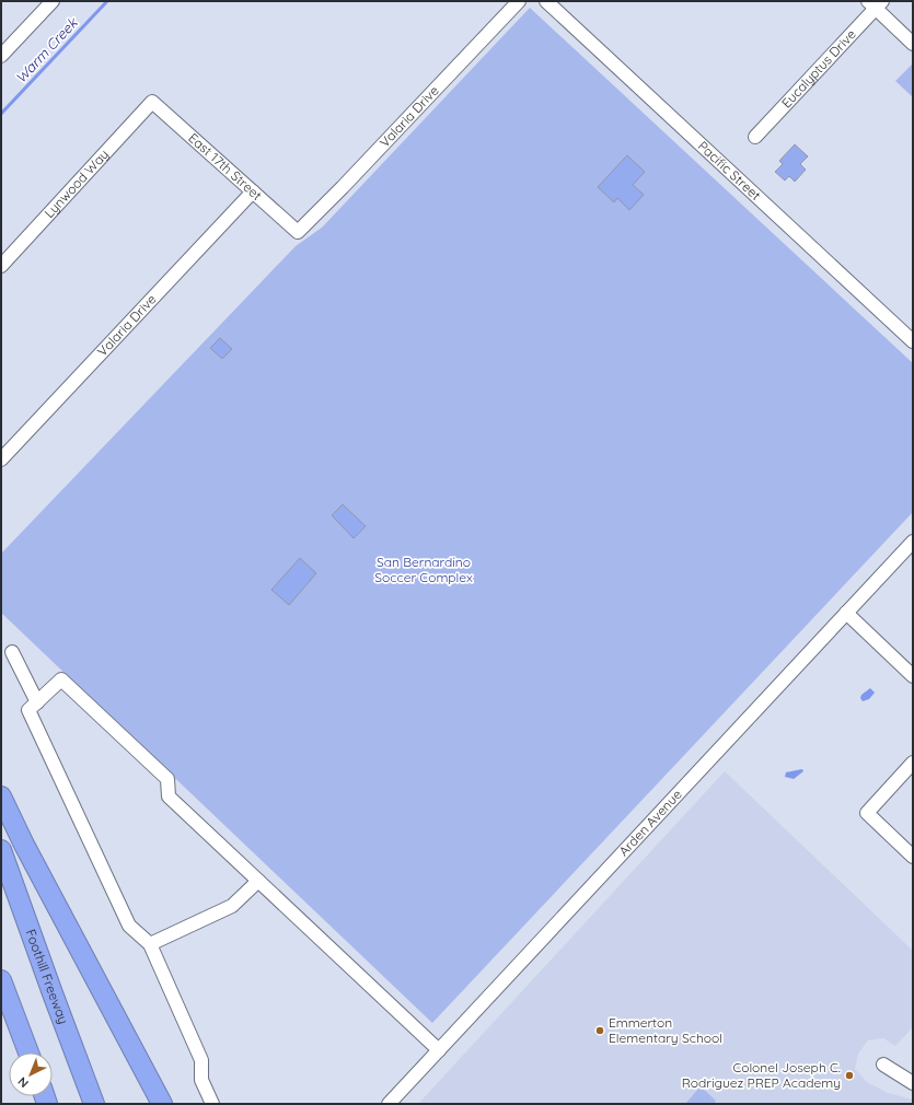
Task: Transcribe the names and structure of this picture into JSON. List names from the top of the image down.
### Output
{
  "streets": {
    "highway": ["Foothill Freeway"],
    "street": [
      "Eucalyptus Drive",
      "Valaria Drive",
      "East 17th Street",
      "Pacific Street",
      "Lynwood Way",
      "Arden Avenue"
    ]
  },
  "crossings": [
    ["Valaria Drive", "East 17th Street"],
    ["East 17th Street", "Lynwood Way"]
  ],
  "water": ["Warm Creek"],
  "parks": ["San Bernardino Soccer Complex"],
  "places": ["Emmerton Elementary School", "Colonel Joseph C. Rodriguez PREP Academy"],
  "north": "bottom left"
}
